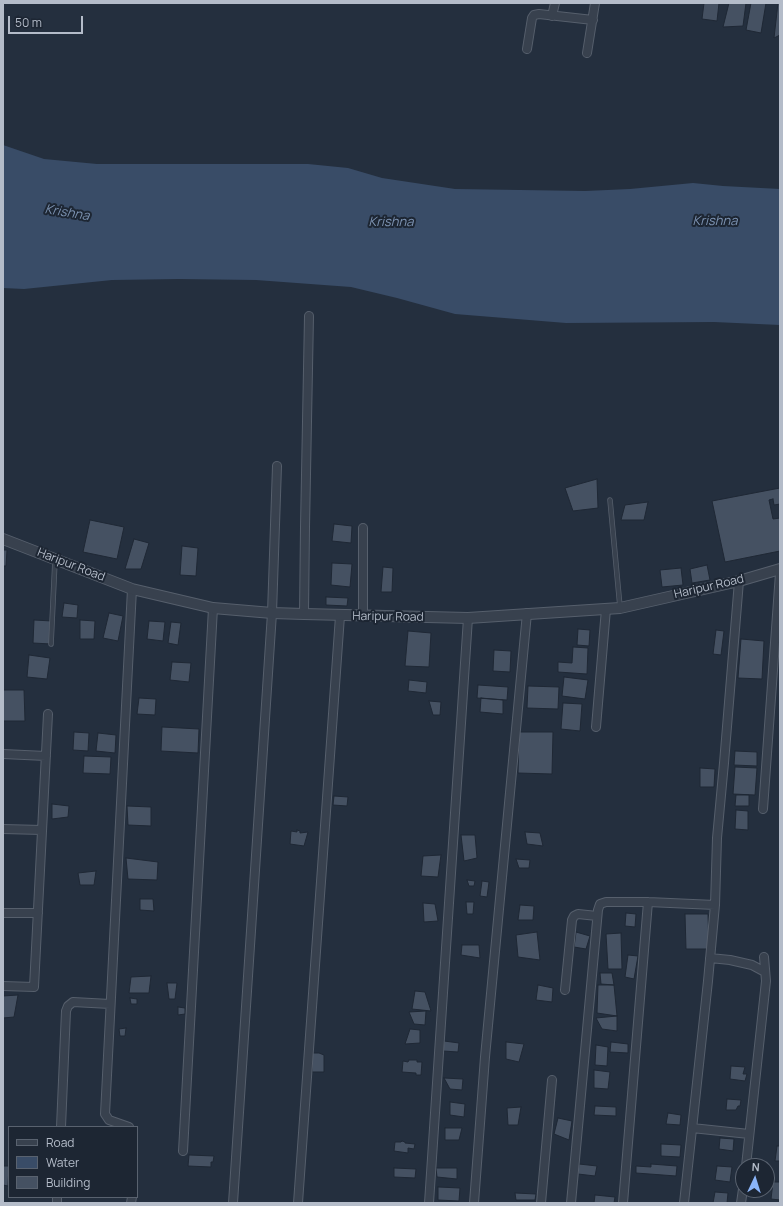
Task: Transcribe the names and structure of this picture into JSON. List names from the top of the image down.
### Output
{
  "streets": {
    "street": ["Haripur Road"]
  },
  "water": ["Krishna"],
  "legend": ["Road", "Water", "Building"],
  "scale_bar": "50 m",
  "north": "top"
}
